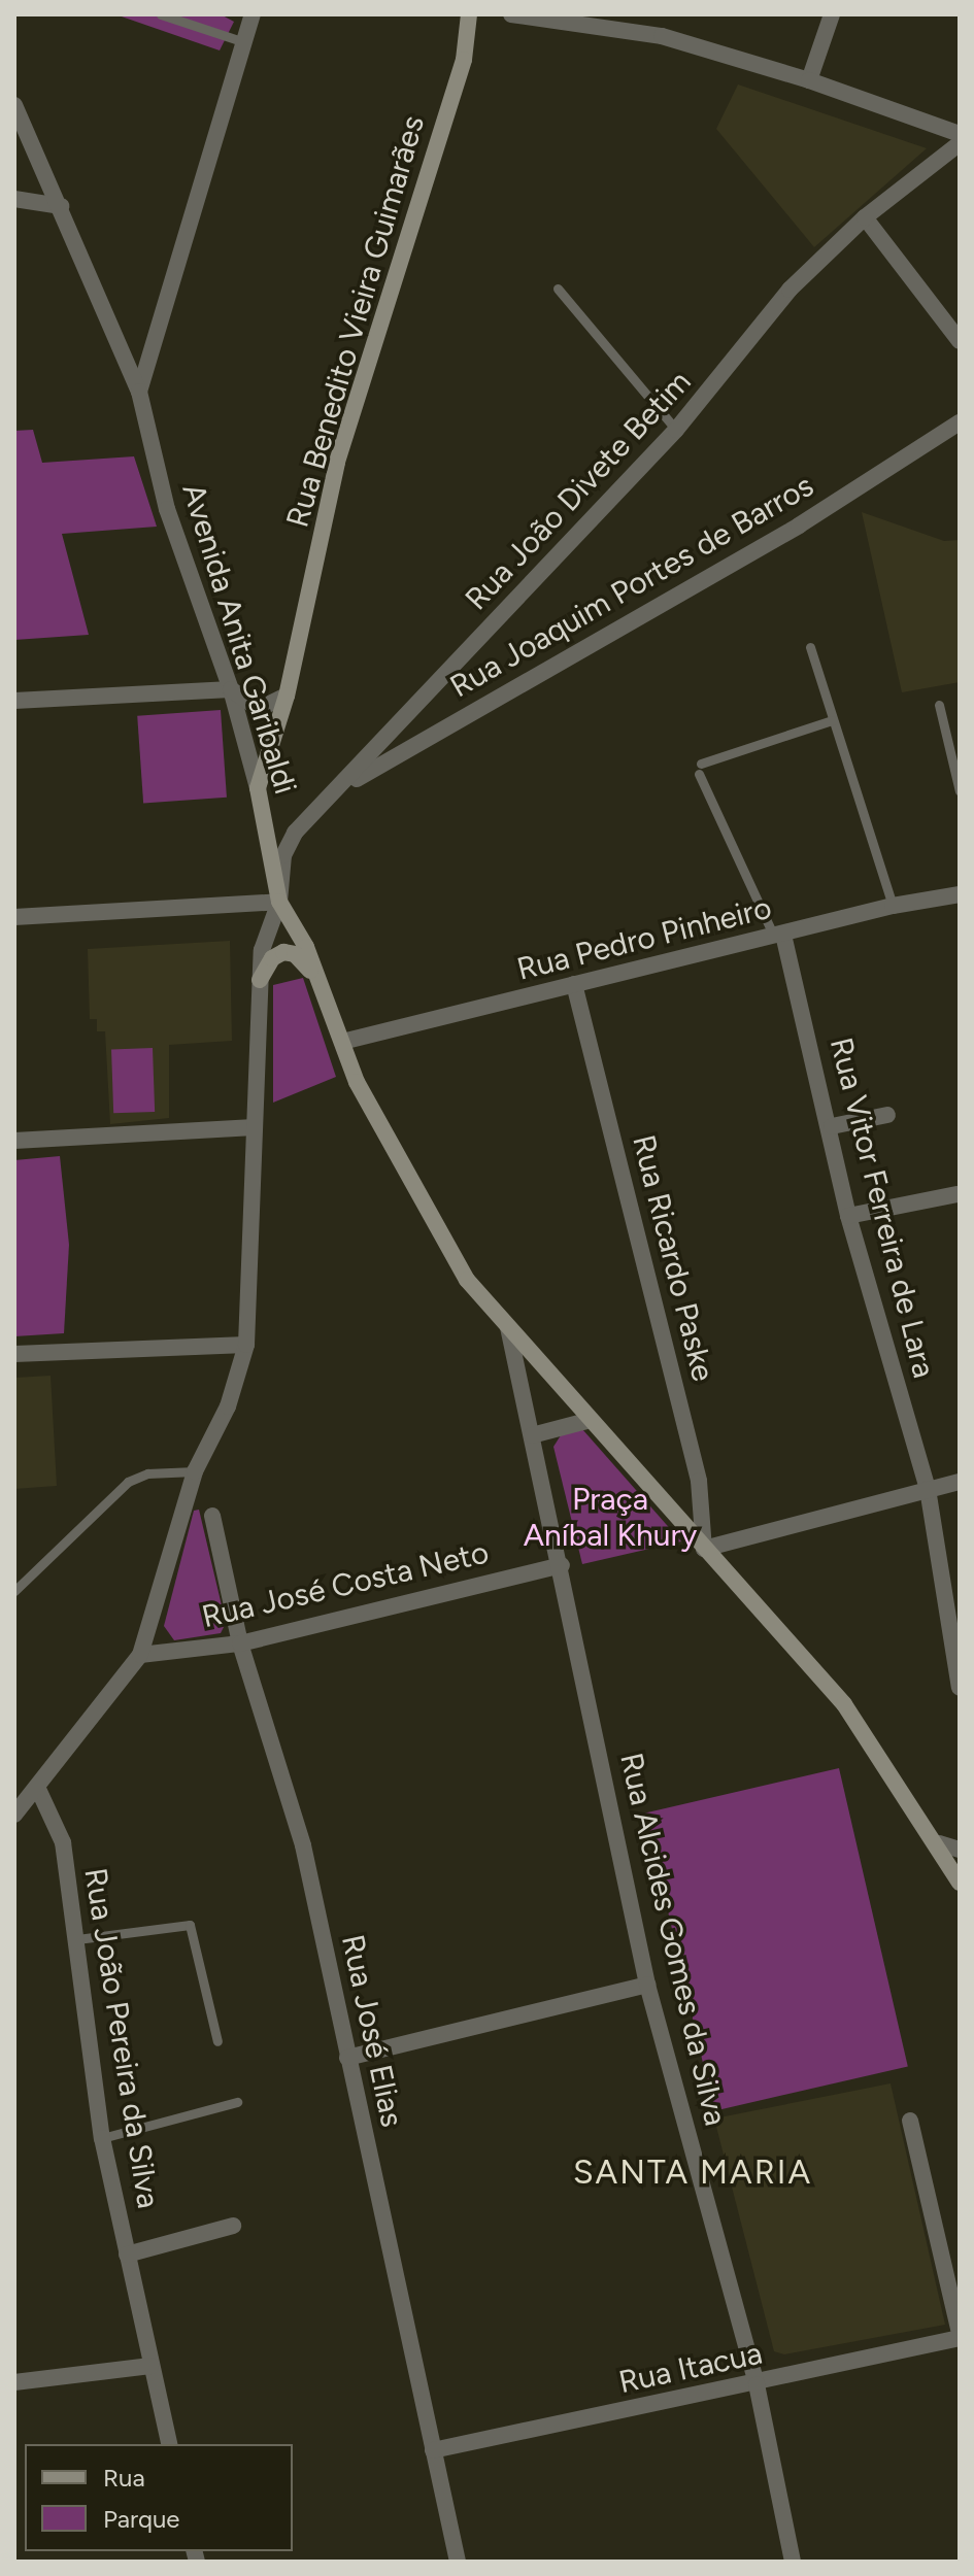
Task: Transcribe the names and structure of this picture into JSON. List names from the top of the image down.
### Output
{
  "streets": {
    "main road": ["Rua Benedito Vieira Guimarães", "Avenida Anita Garibaldi"],
    "street": [
      "Rua João Divete Betim",
      "Rua Joaquim Portes de Barros",
      "Rua Pedro Pinheiro",
      "Rua Vitor Ferreira de Lara",
      "Rua Ricardo Paske",
      "Rua José Costa Neto",
      "Rua Alcides Gomes da Silva",
      "Rua José Elias",
      "Rua João Pereira da Silva",
      "Rua Itacua"
    ]
  },
  "crossings": [
    ["Rua Benedito Vieira Guimarães", "Avenida Anita Garibaldi"],
    ["Rua João Divete Betim", "Rua Joaquim Portes de Barros"],
    ["Rua João Divete Betim", "Avenida Anita Garibaldi"],
    ["Avenida Anita Garibaldi", "Rua Pedro Pinheiro"],
    ["Avenida Anita Garibaldi", "Rua Ricardo Paske"],
    ["Avenida Anita Garibaldi", "Rua Alcides Gomes da Silva"],
    ["Rua Pedro Pinheiro", "Rua Vitor Ferreira de Lara"],
    ["Rua Pedro Pinheiro", "Rua Ricardo Paske"],
    ["Rua José Costa Neto", "Rua Alcides Gomes da Silva"],
    ["Rua José Costa Neto", "Rua José Elias"],
    ["Rua Alcides Gomes da Silva", "Rua Itacua"],
    ["Rua José Elias", "Rua Itacua"]
  ],
  "districts": ["SANTA MARIA"],
  "parks": ["Praça Aníbal Khury"],
  "legend": ["Rua", "Parque"]
}
